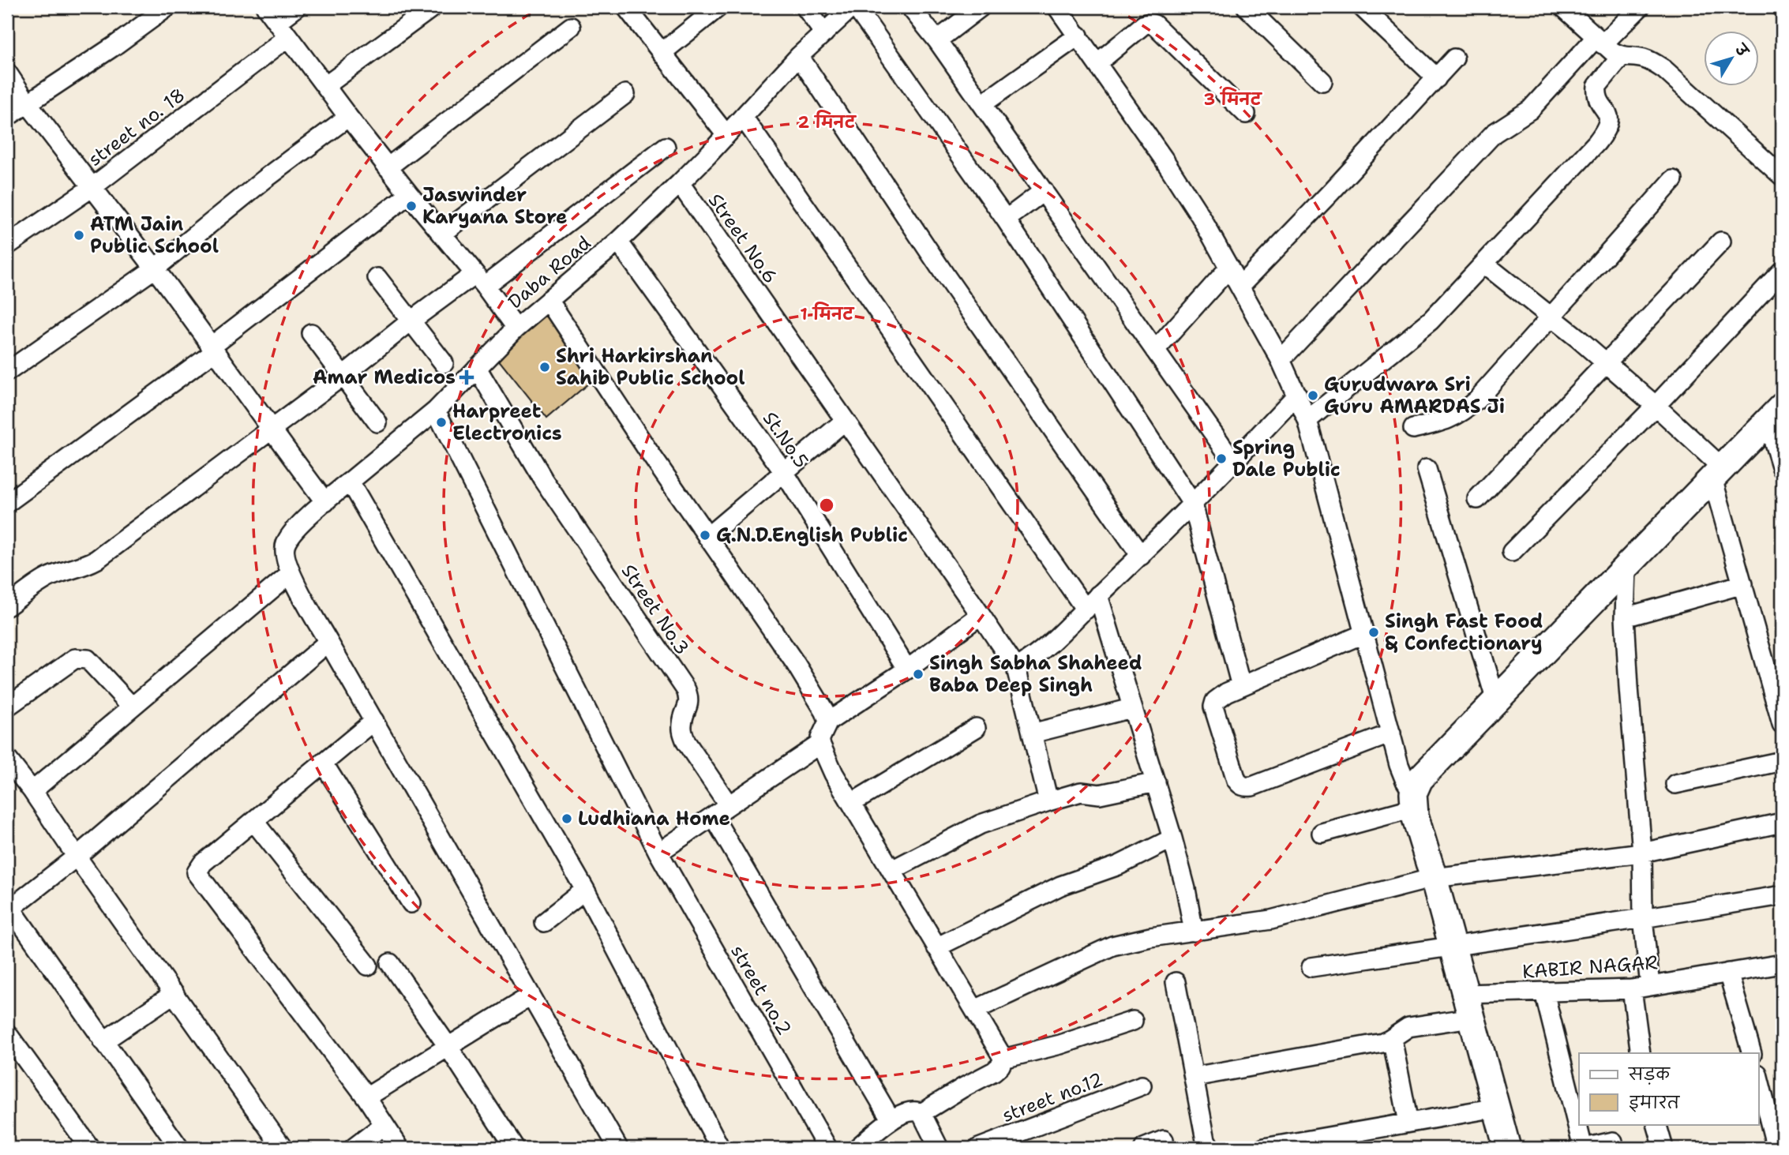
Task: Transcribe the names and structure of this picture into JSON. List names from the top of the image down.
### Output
{
  "streets": {
    "street": [
      "street no. 18",
      "Street No.6",
      "Daba Road",
      "St.No.5",
      "Street No.3",
      "KABIR NAGAR",
      "street no.2",
      "street no.12"
    ]
  },
  "crossings": [
    ["street no. 18", "Daba Road"],
    ["Street No.6", "Daba Road"],
    ["Daba Road", "St.No.5"]
  ],
  "places": {
    "other": [
      "Jaswinder Karyana Store",
      "ATM Jain Public School",
      "Shri Harkirshan Sahib Public School",
      "Gurudwara Sri Guru AMARDAS Ji",
      "Harpreet Electronics",
      "Spring Dale Public",
      "G.N.D.English Public",
      "Singh Fast Food & Confectionary",
      "Singh Sabha Shaheed Baba Deep Singh",
      "Ludhiana Home"
    ],
    "health": ["Amar Medicos"]
  },
  "legend": ["सड़क", "इमारत"],
  "north": "top right",
  "rings": ["3 मिनट", "2 मिनट", "1 मिनट"]
}
